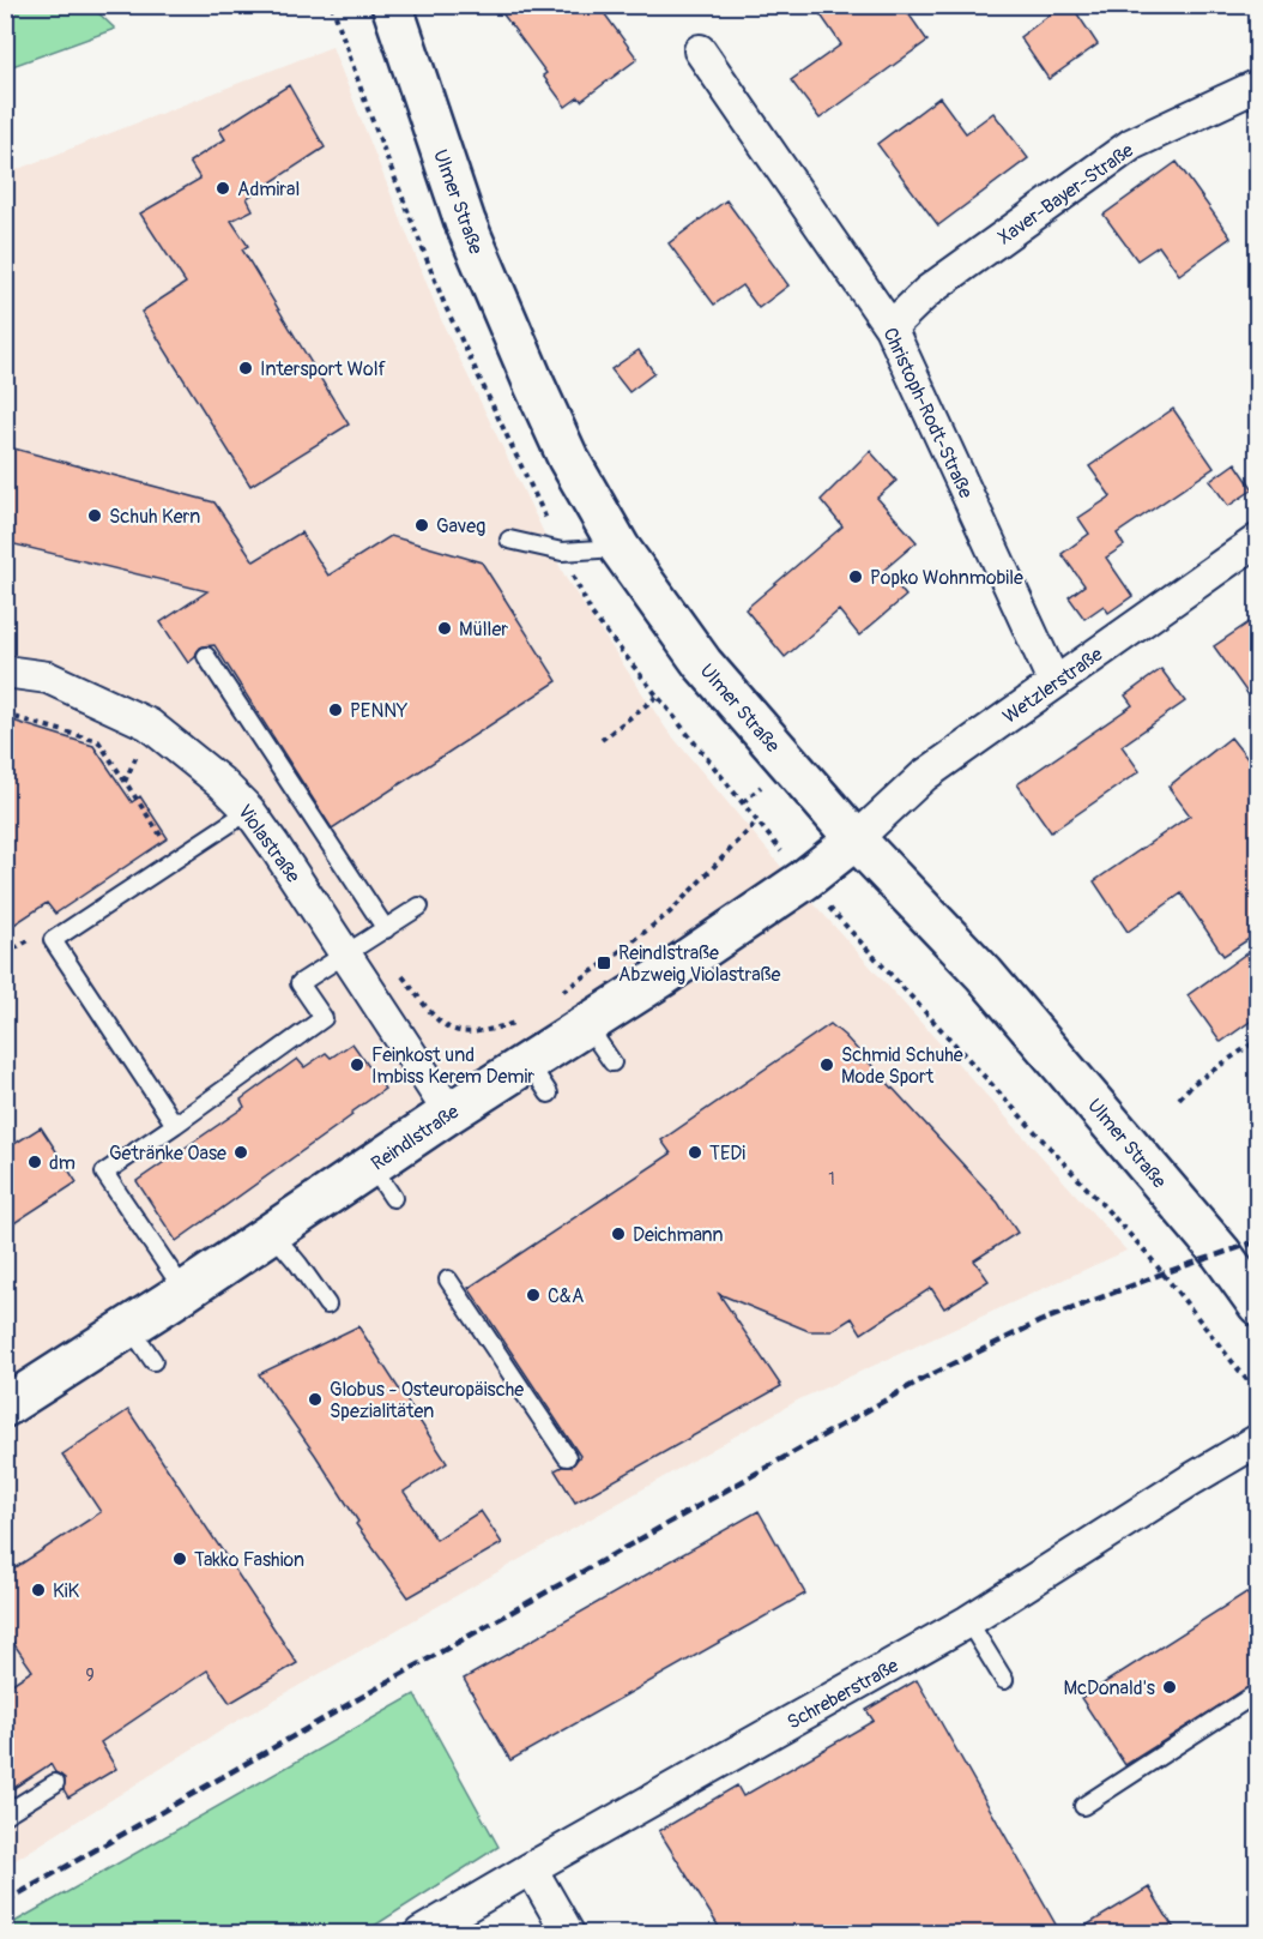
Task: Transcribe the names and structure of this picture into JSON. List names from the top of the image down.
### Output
{
  "streets": {
    "main road": ["Ulmer Straße", "Reindlstraße"],
    "street": [
      "Xaver-Bayer-Straße",
      "Christoph-Rodt-Straße",
      "Wetzlerstraße",
      "Violastraße",
      "Schreberstraße"
    ]
  },
  "crossings": [
    ["Xaver-Bayer-Straße", "Christoph-Rodt-Straße"],
    ["Ulmer Straße", "Wetzlerstraße"],
    ["Ulmer Straße", "Reindlstraße"],
    ["Christoph-Rodt-Straße", "Wetzlerstraße"],
    ["Wetzlerstraße", "Reindlstraße"],
    ["Violastraße", "Reindlstraße"]
  ],
  "places": {
    "other": [
      "Admiral",
      "Intersport Wolf",
      "Schuh Kern",
      "Gaveg",
      "Popko Wohnmobile",
      "Müller",
      "PENNY",
      "Feinkost und Imbiss Kerem Demir",
      "Schmid Schuhe Mode Sport",
      "Getränke Oase",
      "TEDi",
      "dm",
      "Deichmann",
      "C&A",
      "Globus - Osteuropäische Spezialitäten",
      "Takko Fashion",
      "KiK",
      "McDonald's"
    ],
    "transit": ["Reindlstraße Abzweig Violastraße"]
  },
  "house_numbers": ["1", "9"]
}
